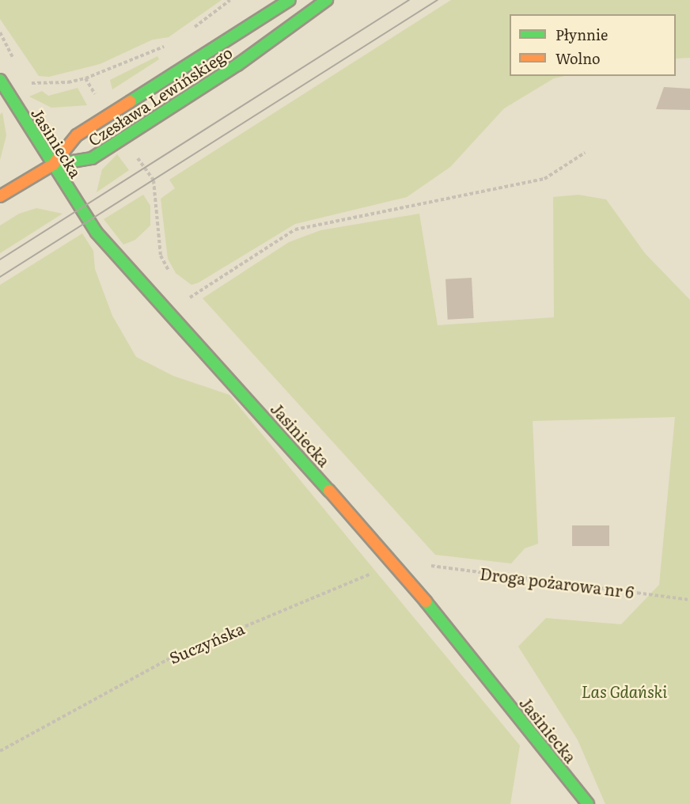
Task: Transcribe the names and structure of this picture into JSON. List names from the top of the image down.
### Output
{
  "streets": {
    "street": ["Czesława Lewińskiego", "Jasiniecka"],
    "path": ["Droga pożarowa nr 6", "Suczyńska"]
  },
  "crossings": [
    ["Czesława Lewińskiego", "Jasiniecka"],
    ["Jasiniecka", "Suczyńska"],
    ["Droga pożarowa nr 6", "Suczyńska"]
  ],
  "parks": ["Las Gdański"],
  "legend": ["Płynnie", "Wolno"]
}
